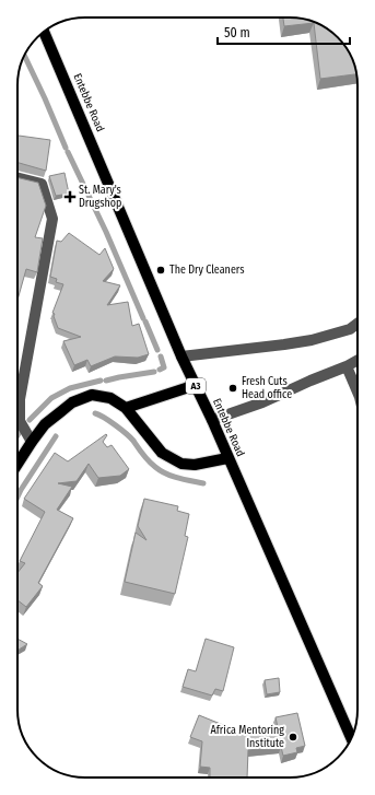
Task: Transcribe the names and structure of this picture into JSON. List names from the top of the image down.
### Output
{
  "streets": {
    "main road": ["Entebbe Road", "A3"]
  },
  "places": {
    "health": ["St. Mary's Drugshop"],
    "other": ["The Dry Cleaners", "Fresh Cuts Head office", "Africa Mentoring Institute"]
  },
  "scale_bar": "50 m"
}
